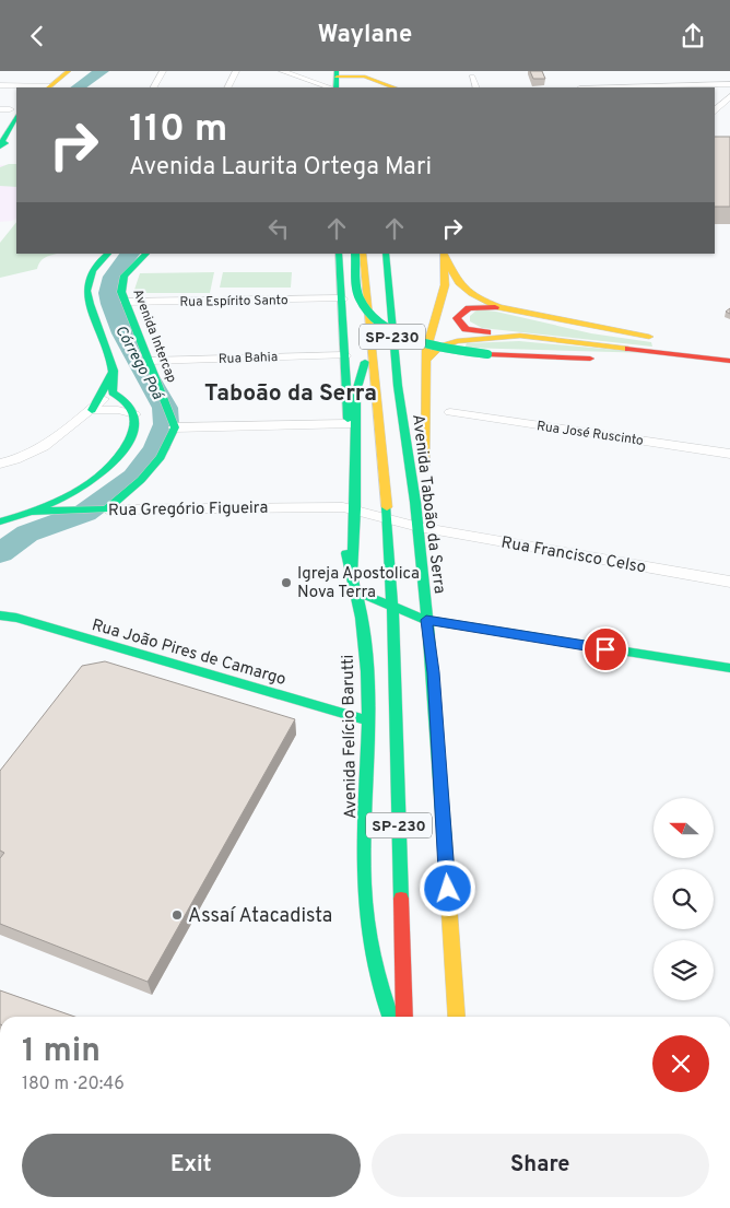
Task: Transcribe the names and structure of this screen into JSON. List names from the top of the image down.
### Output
{
  "streets": {
    "main road": [
      "Avenida Intercap",
      "SP-230",
      "Avenida Taboão da Serra",
      "Rua Gregório Figueira",
      "Rua João Pires de Camargo",
      "Avenida Felício Barutti"
    ],
    "street": [
      "Rua Espírito Santo",
      "Rua Bahia",
      "Rua José Ruscinto",
      "Rua Francisco Celso"
    ]
  },
  "crossings": [
    ["Rua Espírito Santo", "Avenida Intercap"],
    ["Avenida Intercap", "Rua Bahia"],
    ["SP-230", "Rua Gregório Figueira"],
    ["SP-230", "Rua Francisco Celso"],
    ["Avenida Taboão da Serra", "Rua Francisco Celso"],
    ["Rua Gregório Figueira", "Rua Francisco Celso"],
    ["Rua Gregório Figueira", "Avenida Felício Barutti"],
    ["Rua João Pires de Camargo", "Avenida Felício Barutti"]
  ],
  "districts": ["Taboão da Serra"],
  "water": ["Córrego Poá"],
  "places": ["Igreja Apostolica Nova Terra", "Assaí Atacadista"],
  "north": "left",
  "page": {
    "header": "Waylane",
    "turn": ["110 m", "Avenida Laurita Ortega Mari"],
    "heading": ["1 min", "180 m · 20:46"],
    "buttons": ["Exit", "Share"]
  }
}
